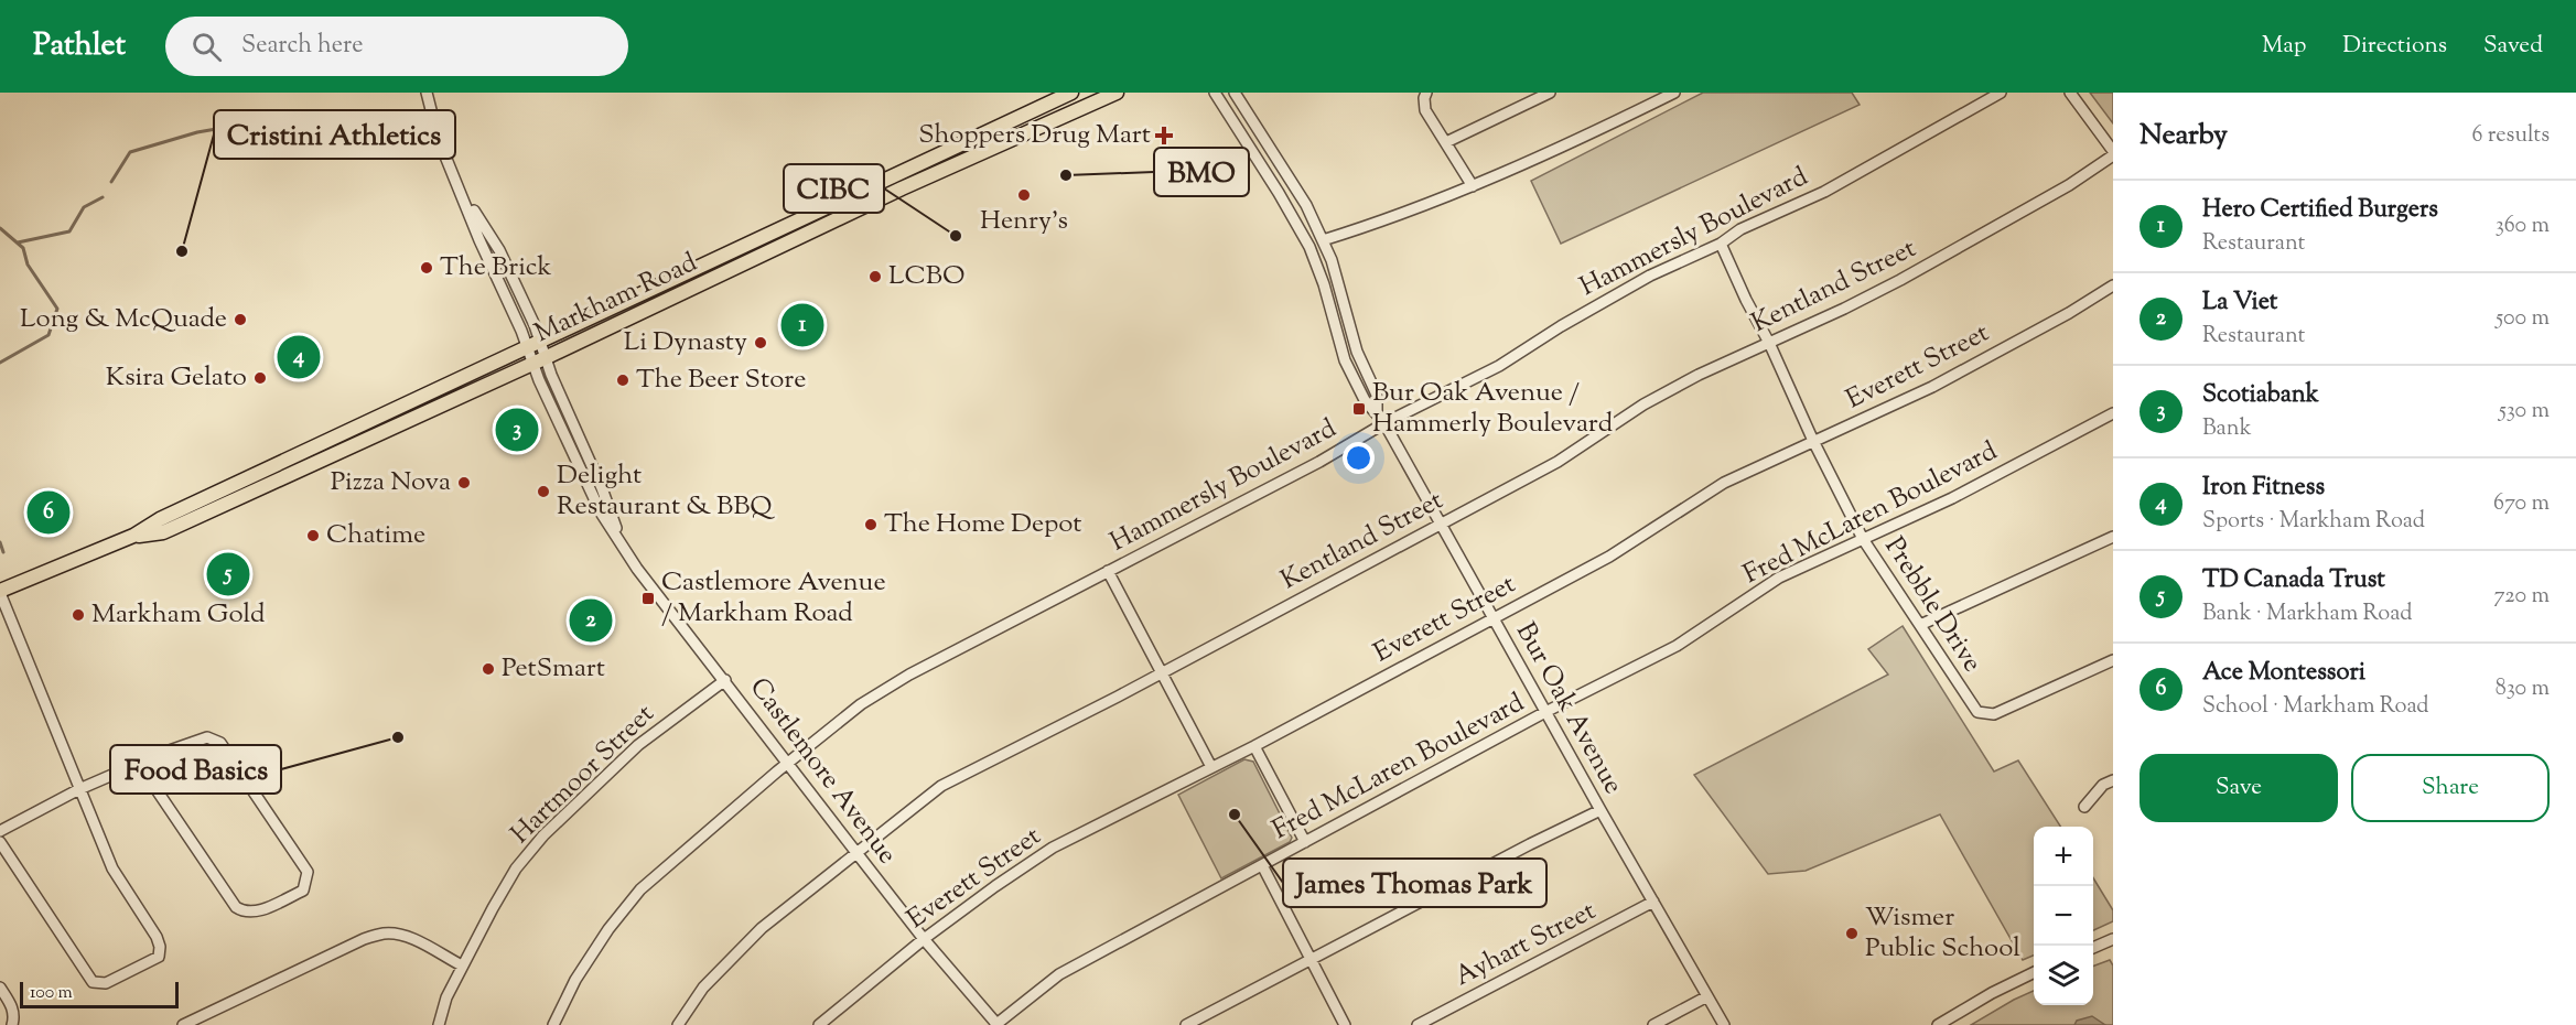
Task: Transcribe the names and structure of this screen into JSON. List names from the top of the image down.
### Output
{
  "streets": {
    "main road": ["Markham Road"],
    "street": [
      "Hammersly Boulevard",
      "Kentland Street",
      "Everett Street",
      "Fred McLaren Boulevard",
      "Prebble Drive",
      "Bur Oak Avenue",
      "Castlemore Avenue",
      "Hartmoor Street",
      "Ayhart Street"
    ]
  },
  "crossings": [
    ["Hammersly Boulevard", "Prebble Drive"],
    ["Hammersly Boulevard", "Bur Oak Avenue"],
    ["Hammersly Boulevard", "Castlemore Avenue"],
    ["Kentland Street", "Prebble Drive"],
    ["Kentland Street", "Bur Oak Avenue"],
    ["Kentland Street", "Castlemore Avenue"],
    ["Markham Road", "Castlemore Avenue"],
    ["Everett Street", "Prebble Drive"],
    ["Everett Street", "Bur Oak Avenue"],
    ["Everett Street", "Castlemore Avenue"],
    ["Fred McLaren Boulevard", "Prebble Drive"],
    ["Fred McLaren Boulevard", "Bur Oak Avenue"],
    ["Fred McLaren Boulevard", "Castlemore Avenue"],
    ["Bur Oak Avenue", "Ayhart Street"],
    ["Castlemore Avenue", "Hartmoor Street"]
  ],
  "places": {
    "health": ["Shoppers Drug Mart"],
    "other": [
      "BMO",
      "Henry's",
      "CIBC",
      "Cristini Athletics",
      "The Brick",
      "LCBO",
      "Long & McQuade",
      "Li Dynasty",
      "Ksira Gelato",
      "The Beer Store",
      "Pizza Nova",
      "Delight Restaurant & BBQ",
      "The Home Depot",
      "Chatime",
      "Markham Gold",
      "PetSmart",
      "Food Basics",
      "James Thomas Park",
      "Wismer Public School"
    ],
    "transit": ["Bur Oak Avenue / Hammerly Boulevard", "Castlemore Avenue / Markham Road"]
  },
  "scale_bar": "100 m",
  "page": {
    "header": "Pathlet",
    "search": "Search here",
    "nav": ["Map", "Directions", "Saved"],
    "heading": ["Nearby", "6 results"],
    "list": [
      {
        "mark": "1",
        "name": "Hero Certified Burgers",
        "note": "Restaurant",
        "value": "360 m"
      },
      {
        "mark": "2",
        "name": "La Viet",
        "note": "Restaurant",
        "value": "500 m"
      },
      {
        "mark": "3",
        "name": "Scotiabank",
        "note": "Bank",
        "value": "530 m"
      },
      {
        "mark": "4",
        "name": "Iron Fitness",
        "note": "Sports · Markham Road",
        "value": "670 m"
      },
      {
        "mark": "5",
        "name": "TD Canada Trust",
        "note": "Bank · Markham Road",
        "value": "720 m"
      },
      {
        "mark": "6",
        "name": "Ace Montessori",
        "note": "School · Markham Road",
        "value": "830 m"
      }
    ],
    "pins": [
      "1",
      "4",
      "3",
      "6",
      "5",
      "2"
    ],
    "buttons": ["Save", "Share"],
    "map_buttons": ["+", "−"],
    "scale": "100 m"
  }
}
